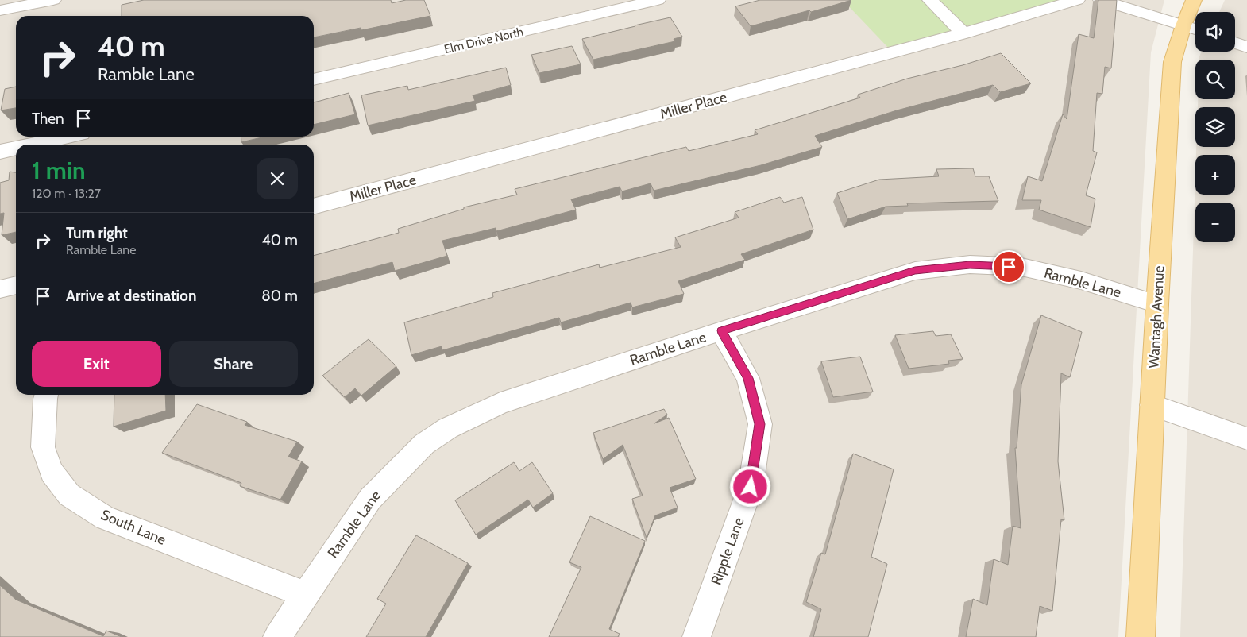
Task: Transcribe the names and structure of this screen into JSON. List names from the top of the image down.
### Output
{
  "streets": {
    "main road": ["Wantagh Avenue"],
    "street": [
      "Elm Drive North",
      "Miller Place",
      "Ramble Lane",
      "South Lane",
      "Ripple Lane"
    ]
  },
  "crossings": [
    ["Ramble Lane", "Wantagh Avenue"],
    ["Ramble Lane", "South Lane"],
    ["Ramble Lane", "Ripple Lane"]
  ],
  "page": {
    "map_buttons": ["+", "−"],
    "turn": ["40 m", "Ramble Lane"],
    "then": "Then",
    "heading": ["1 min", "120 m · 13:27"],
    "list": [
      {
        "name": "Turn right",
        "note": "Ramble Lane",
        "value": "40 m"
      },
      {
        "name": "Arrive at destination",
        "value": "80 m"
      }
    ],
    "buttons": ["Exit", "Share"]
  }
}
